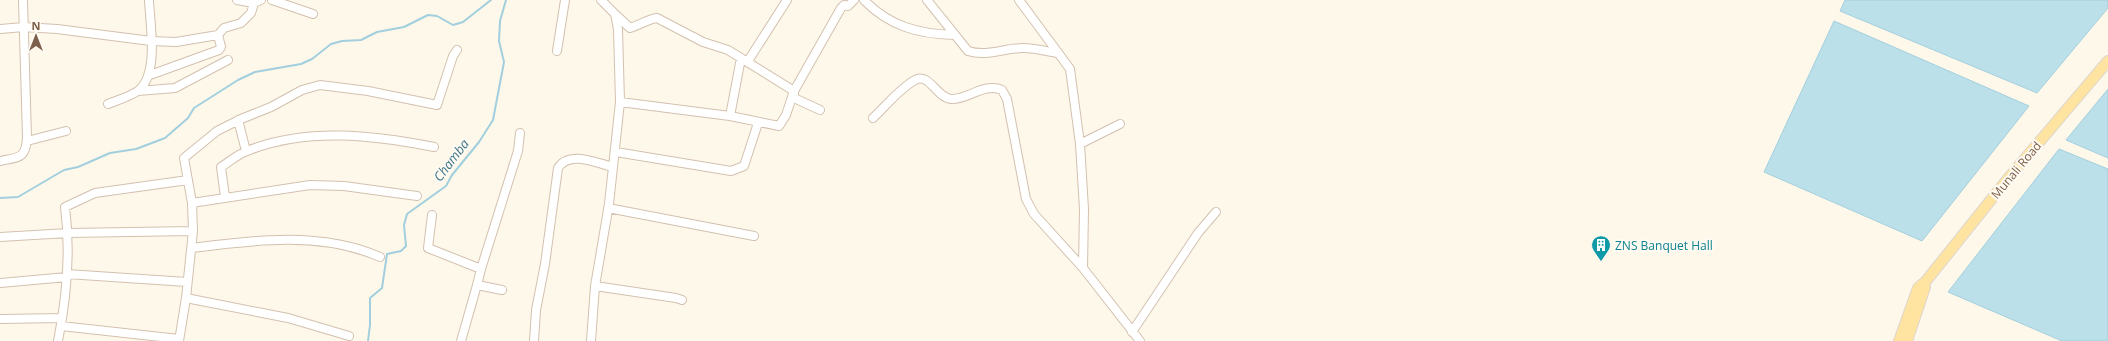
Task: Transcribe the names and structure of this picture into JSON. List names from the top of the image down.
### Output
{
  "streets": {
    "main road": ["Munali Road"]
  },
  "water": ["Chamba"],
  "places": {
    "building": ["ZNS Banquet Hall"]
  },
  "north": "top"
}
